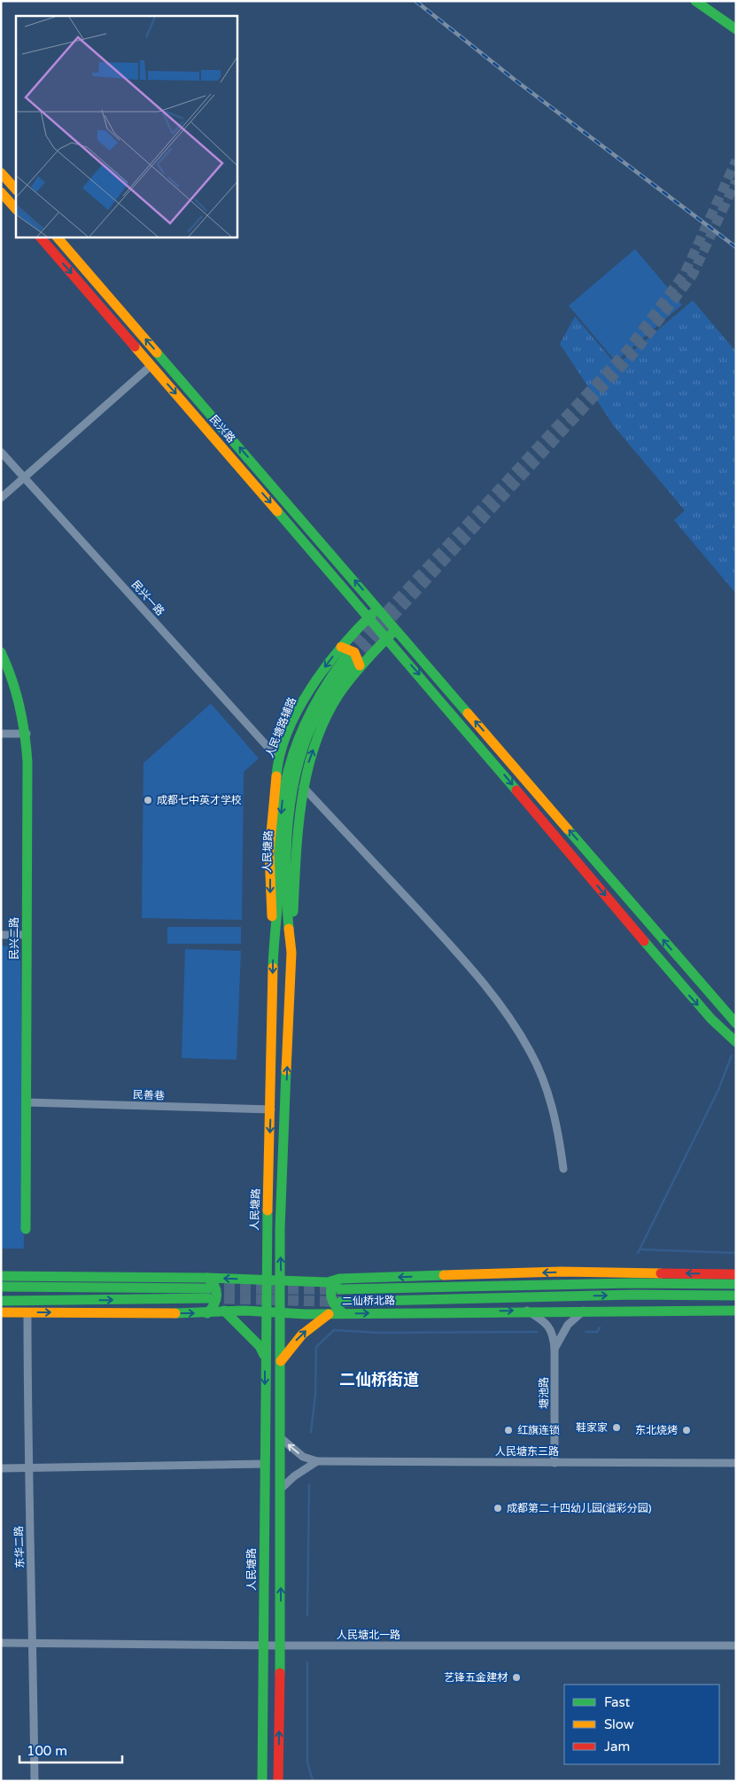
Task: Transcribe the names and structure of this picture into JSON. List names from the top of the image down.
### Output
{
  "streets": {
    "main road": [
      "民兴路",
      "人民塘路辅路",
      "人民塘路",
      "民兴二路",
      "二仙桥北路"
    ],
    "street": [
      "民兴一路",
      "民善巷",
      "塘池路",
      "人民塘东三路",
      "东华二路",
      "人民塘北一路"
    ]
  },
  "crossings": [
    ["民兴路", "人民塘路辅路"],
    ["民兴一路", "人民塘路辅路"],
    ["人民塘路辅路", "人民塘路"],
    ["人民塘路", "民善巷"],
    ["人民塘路", "二仙桥北路"],
    ["人民塘路", "人民塘东三路"],
    ["人民塘路", "人民塘北一路"],
    ["民兴二路", "民善巷"],
    ["二仙桥北路", "东华二路"],
    ["塘池路", "人民塘东三路"],
    ["东华二路", "人民塘北一路"]
  ],
  "districts": ["二仙桥街道"],
  "places": [
    "成都七中英才学校",
    "鞋家家",
    "红旗连锁",
    "东北烧烤",
    "成都第二十四幼儿园(溢彩分园)",
    "艺锋五金建材"
  ],
  "legend": ["Fast", "Slow", "Jam"],
  "scale_bar": "100 m"
}
